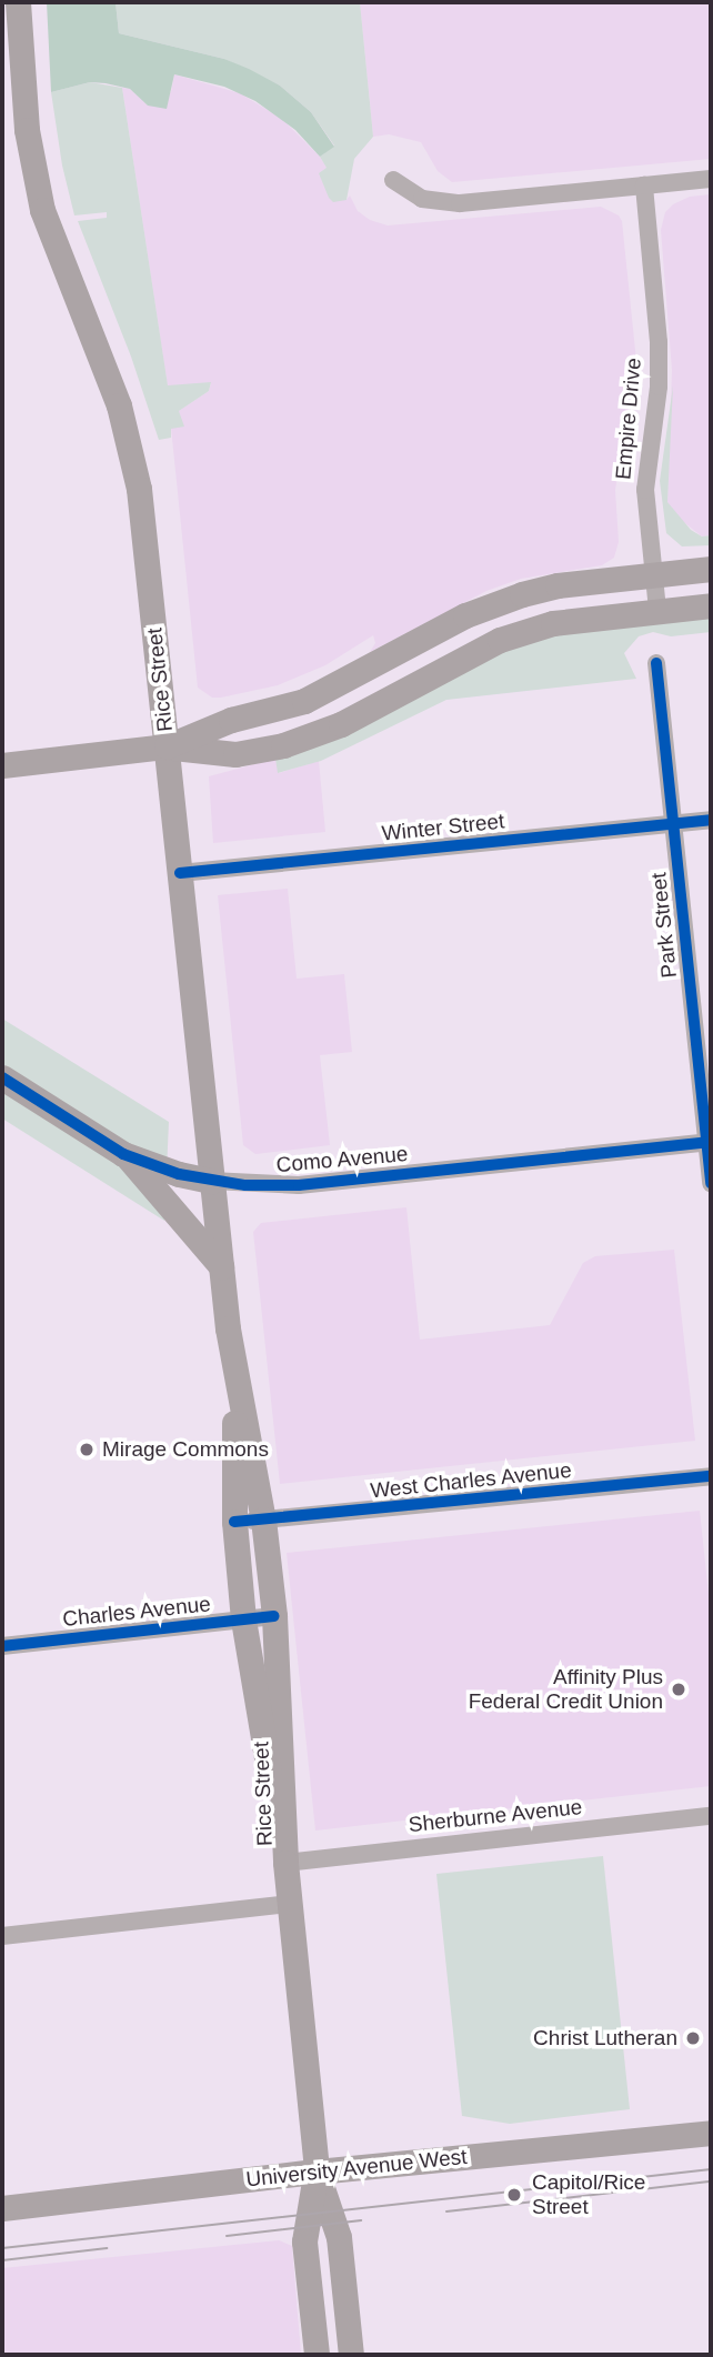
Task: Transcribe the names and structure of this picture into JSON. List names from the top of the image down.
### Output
{
  "streets": {
    "main road": ["Rice Street", "Como Avenue", "University Avenue West"],
    "street": [
      "Empire Drive",
      "Winter Street",
      "Park Street",
      "West Charles Avenue",
      "Charles Avenue",
      "Sherburne Avenue"
    ]
  },
  "crossings": [
    ["Rice Street", "Winter Street"],
    ["Rice Street", "Como Avenue"],
    ["Rice Street", "West Charles Avenue"],
    ["Rice Street", "Charles Avenue"],
    ["Rice Street", "Sherburne Avenue"],
    ["Rice Street", "University Avenue West"],
    ["Winter Street", "Park Street"],
    ["Park Street", "Como Avenue"]
  ],
  "places": [
    "Mirage Commons",
    "Affinity Plus Federal Credit Union",
    "Christ Lutheran",
    "Capitol/Rice Street"
  ]
}
